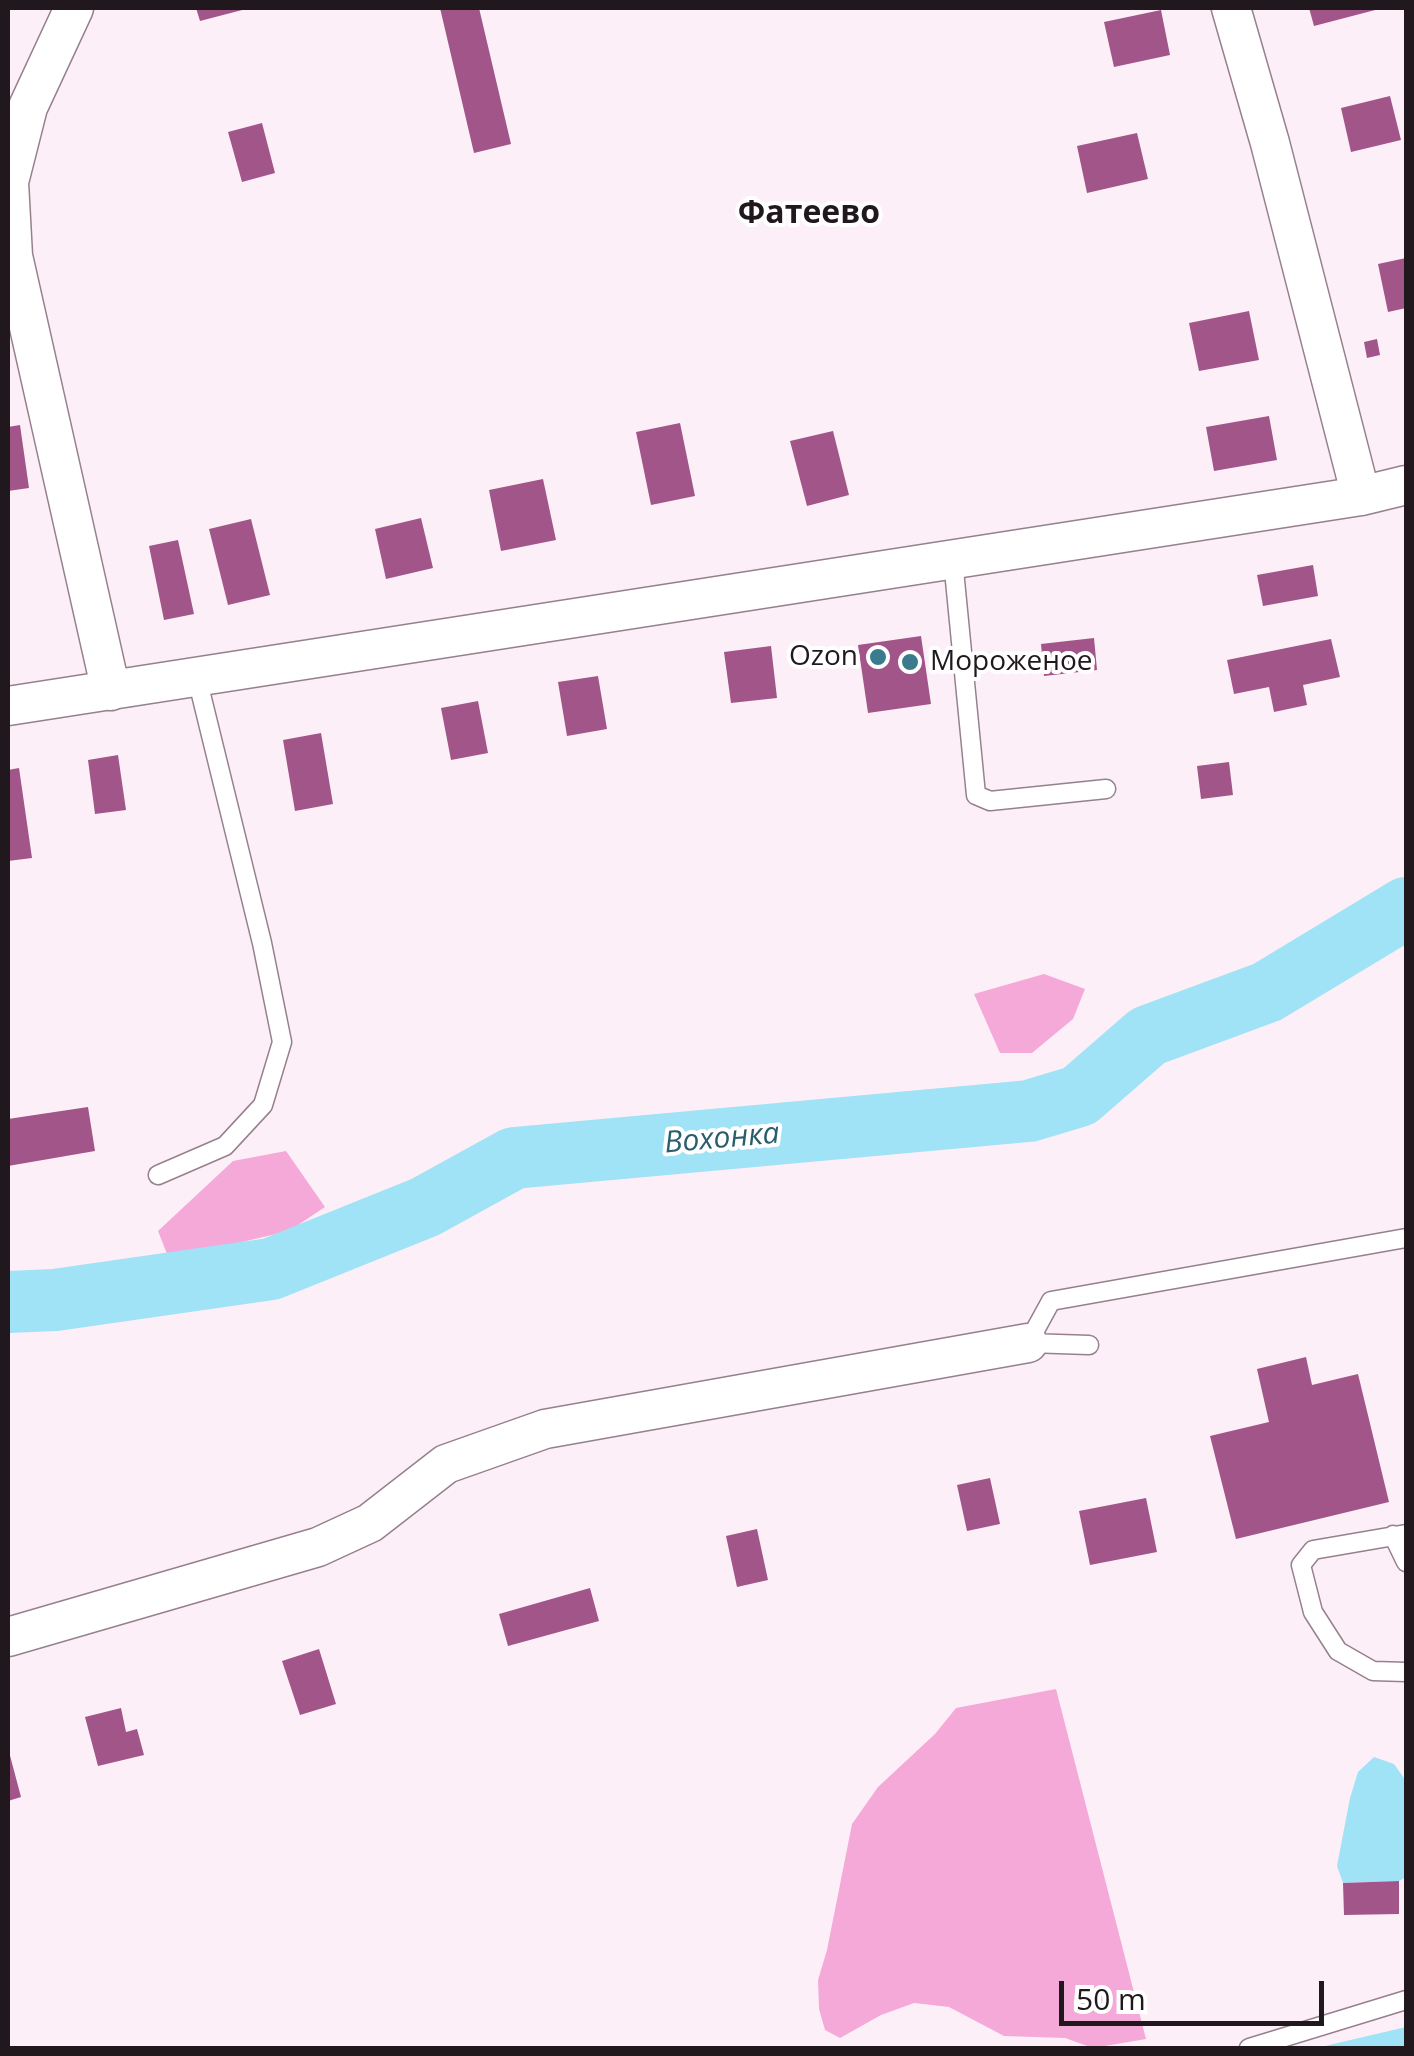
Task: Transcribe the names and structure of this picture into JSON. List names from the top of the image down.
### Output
{
  "districts": ["Фатеево"],
  "water": ["Вохонка"],
  "places": ["Ozon", "Мороженое"],
  "scale_bar": "50 m"
}
